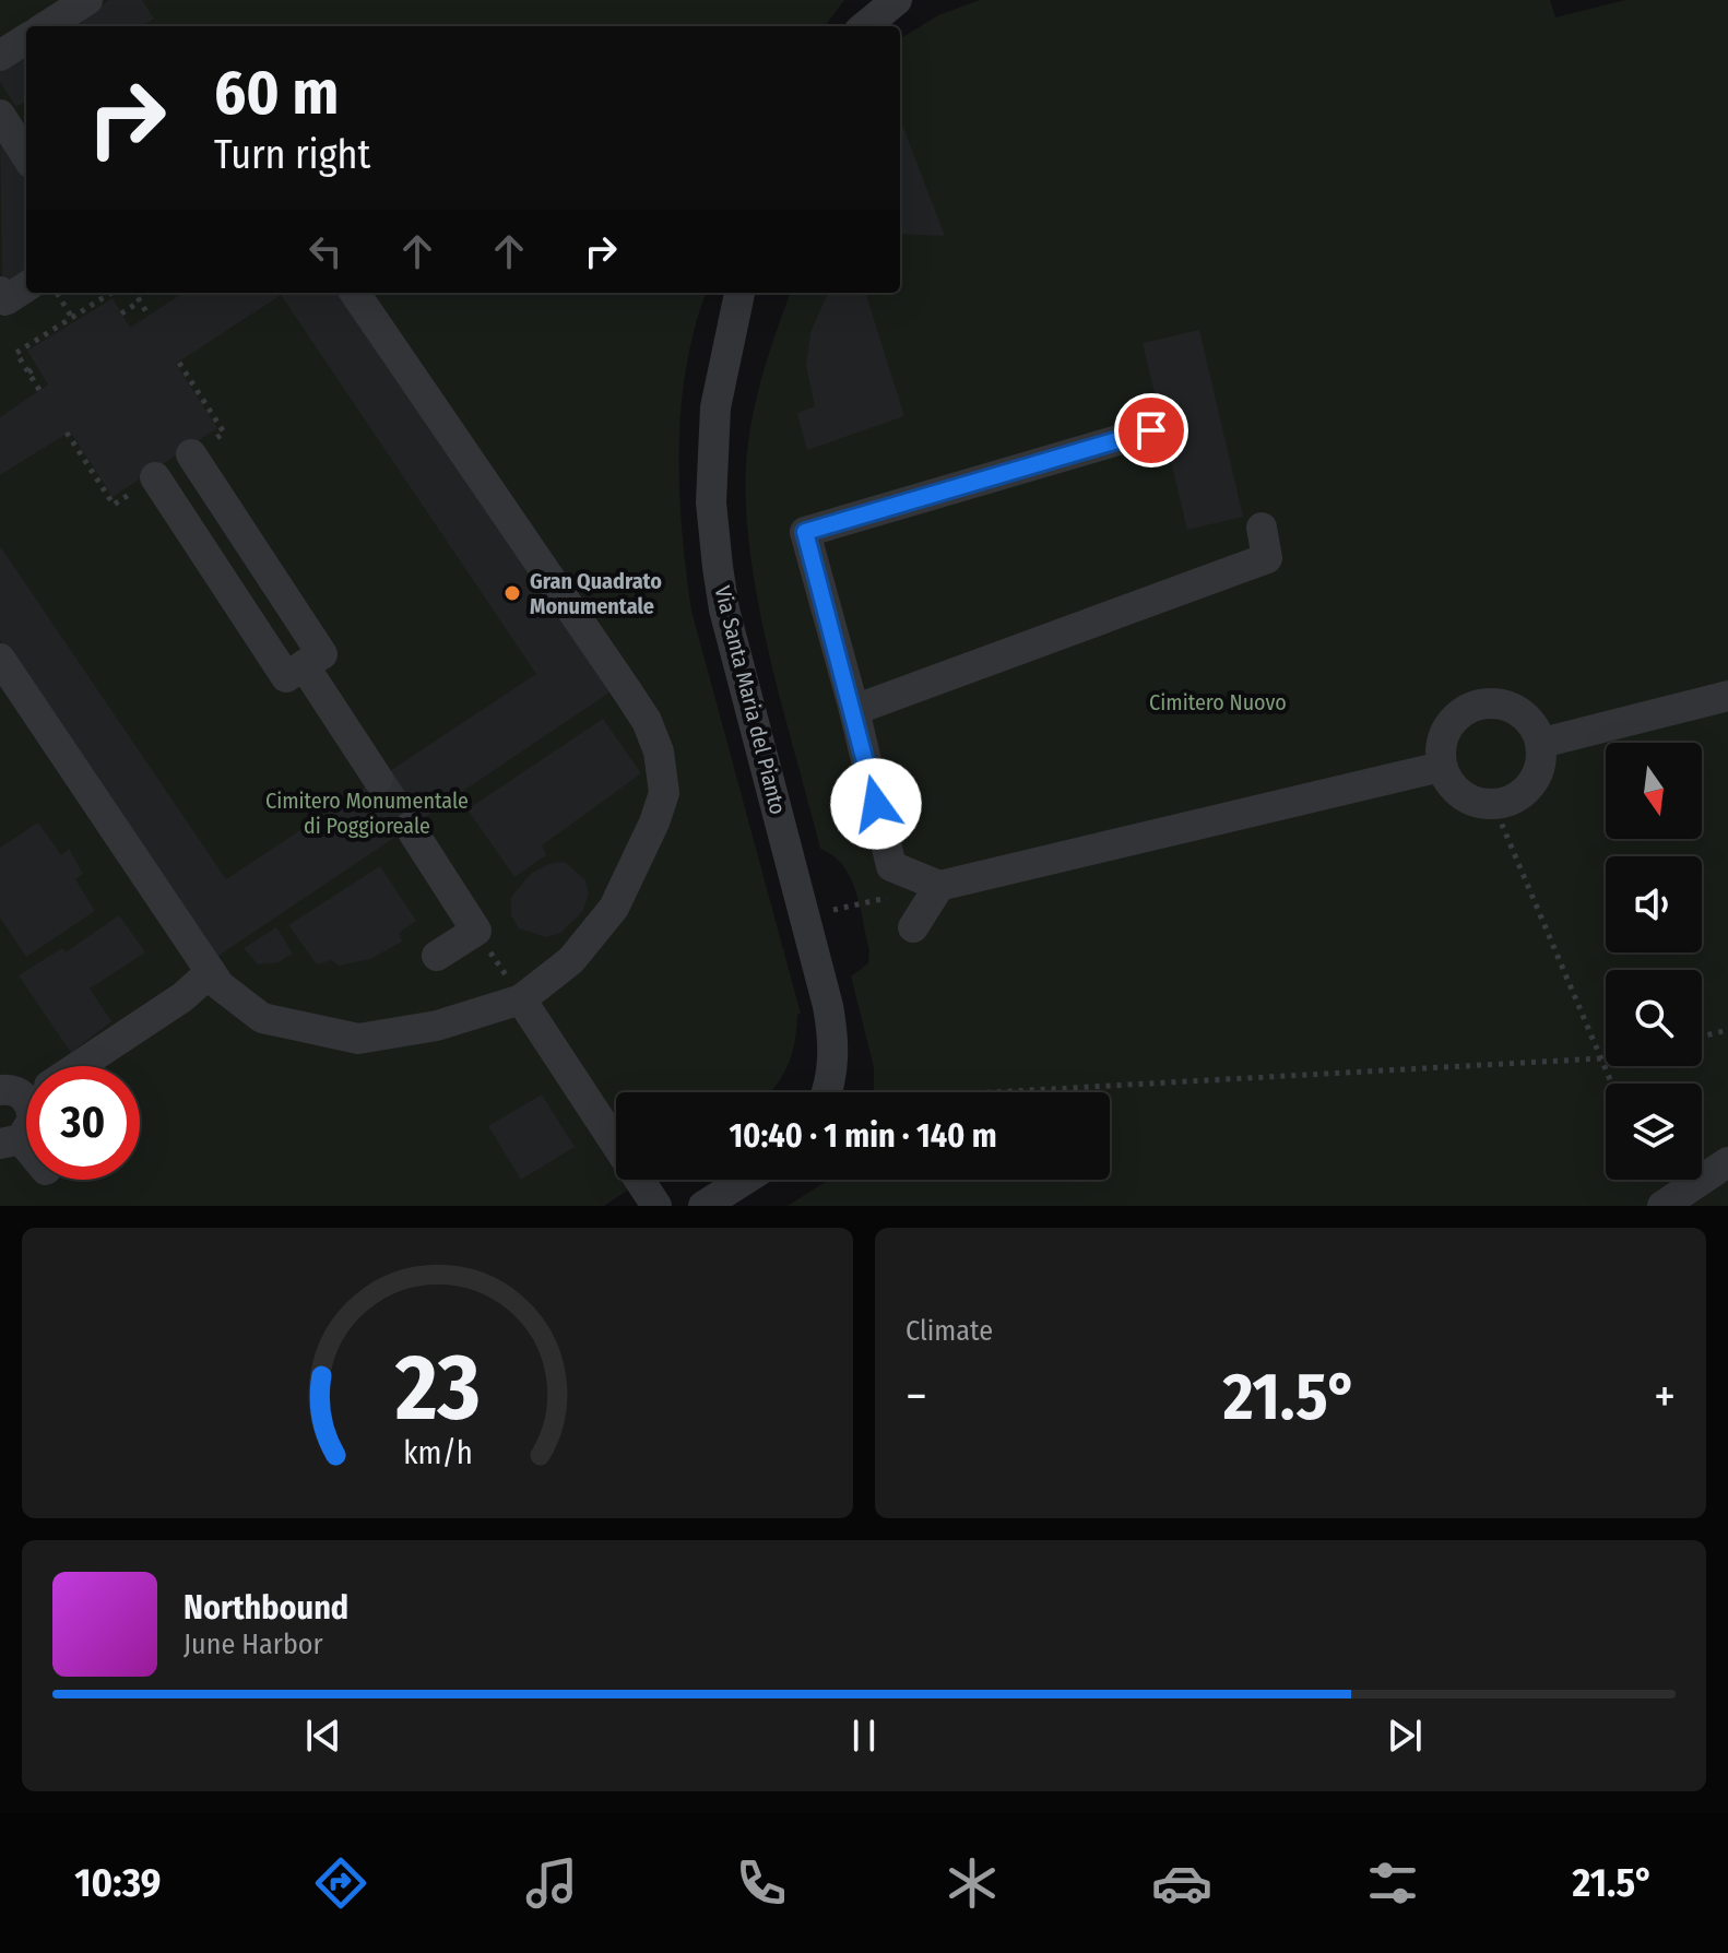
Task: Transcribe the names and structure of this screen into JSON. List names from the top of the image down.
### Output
{
  "streets": {
    "street": ["Via Santa Maria del Pianto"]
  },
  "parks": ["Cimitero Nuovo", "Cimitero Monumentale di Poggioreale"],
  "places": ["Gran Quadrato Monumentale"],
  "north": "bottom",
  "page": {
    "turn": ["60 m", "Turn right"],
    "limit": "30",
    "trip": "10:40 · 1 min · 140 m",
    "tile": "Climate",
    "heat": ["−", "21.5°", "+"],
    "song": ["Northbound", "June Harbor"],
    "tabs": ["10:39", "21.5°"],
    "gauge": ["23", "km/h"]
  }
}
